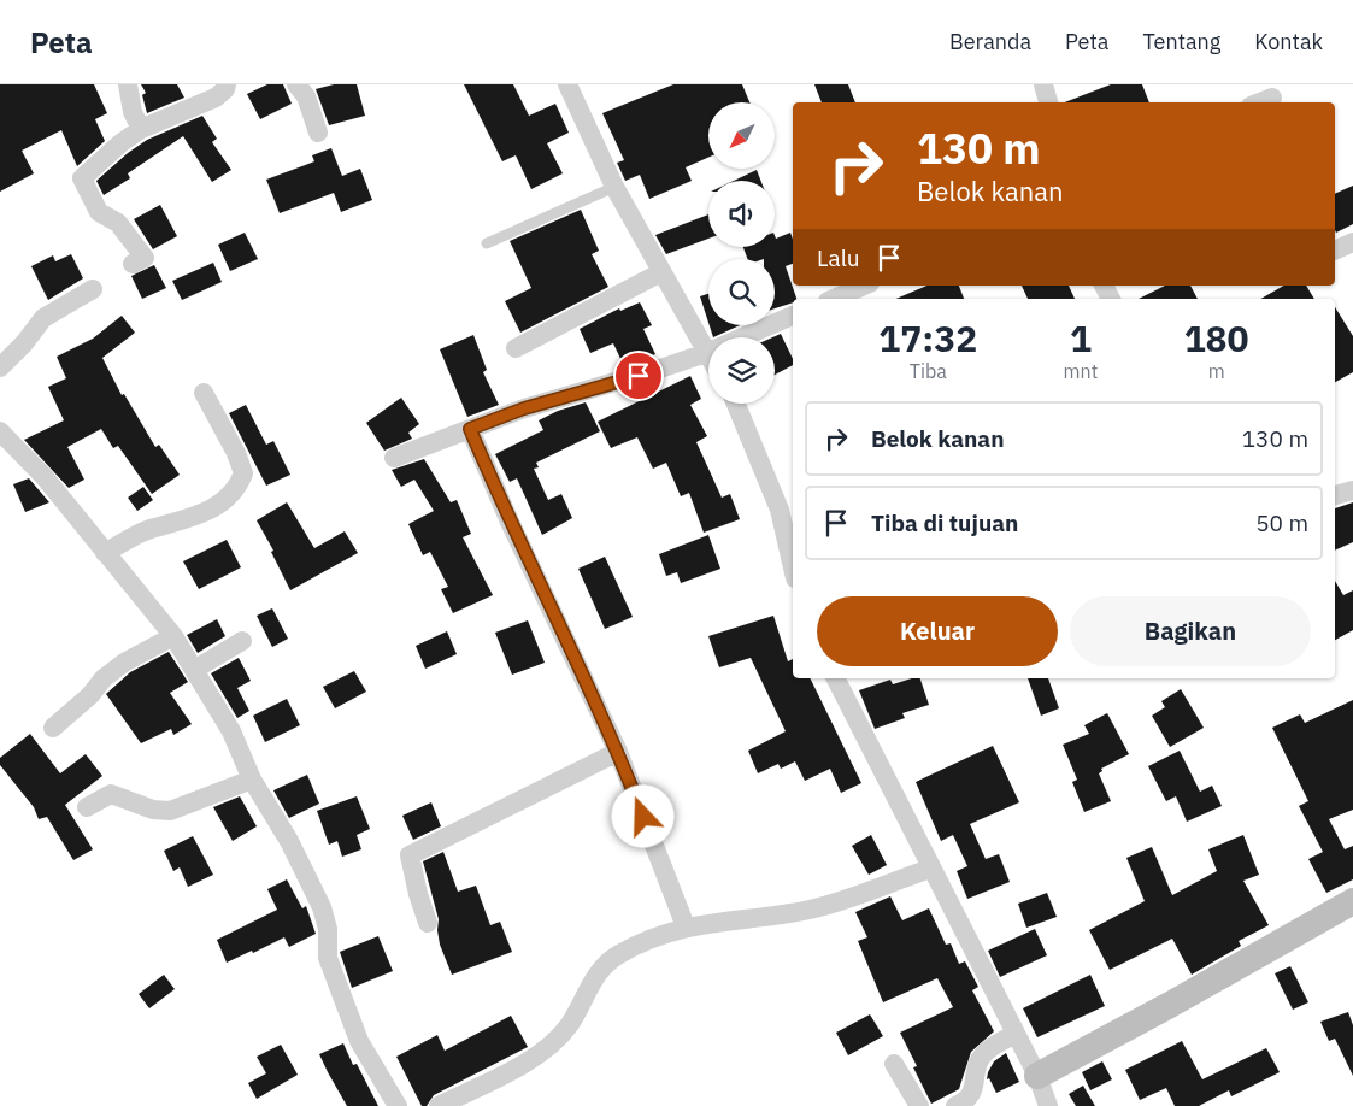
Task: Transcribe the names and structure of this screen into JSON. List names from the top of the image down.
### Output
{
  "north": "bottom left",
  "page": {
    "header": "Peta",
    "nav": [
      "Beranda",
      "Peta",
      "Tentang",
      "Kontak"
    ],
    "turn": ["130 m", "Belok kanan"],
    "then": "Lalu",
    "eta": [
      "17:32",
      "Tiba",
      "1",
      "mnt",
      "180",
      "m"
    ],
    "list": [
      {
        "name": "Belok kanan",
        "value": "130 m"
      },
      {
        "name": "Tiba di tujuan",
        "value": "50 m"
      }
    ],
    "buttons": ["Keluar", "Bagikan"]
  }
}
